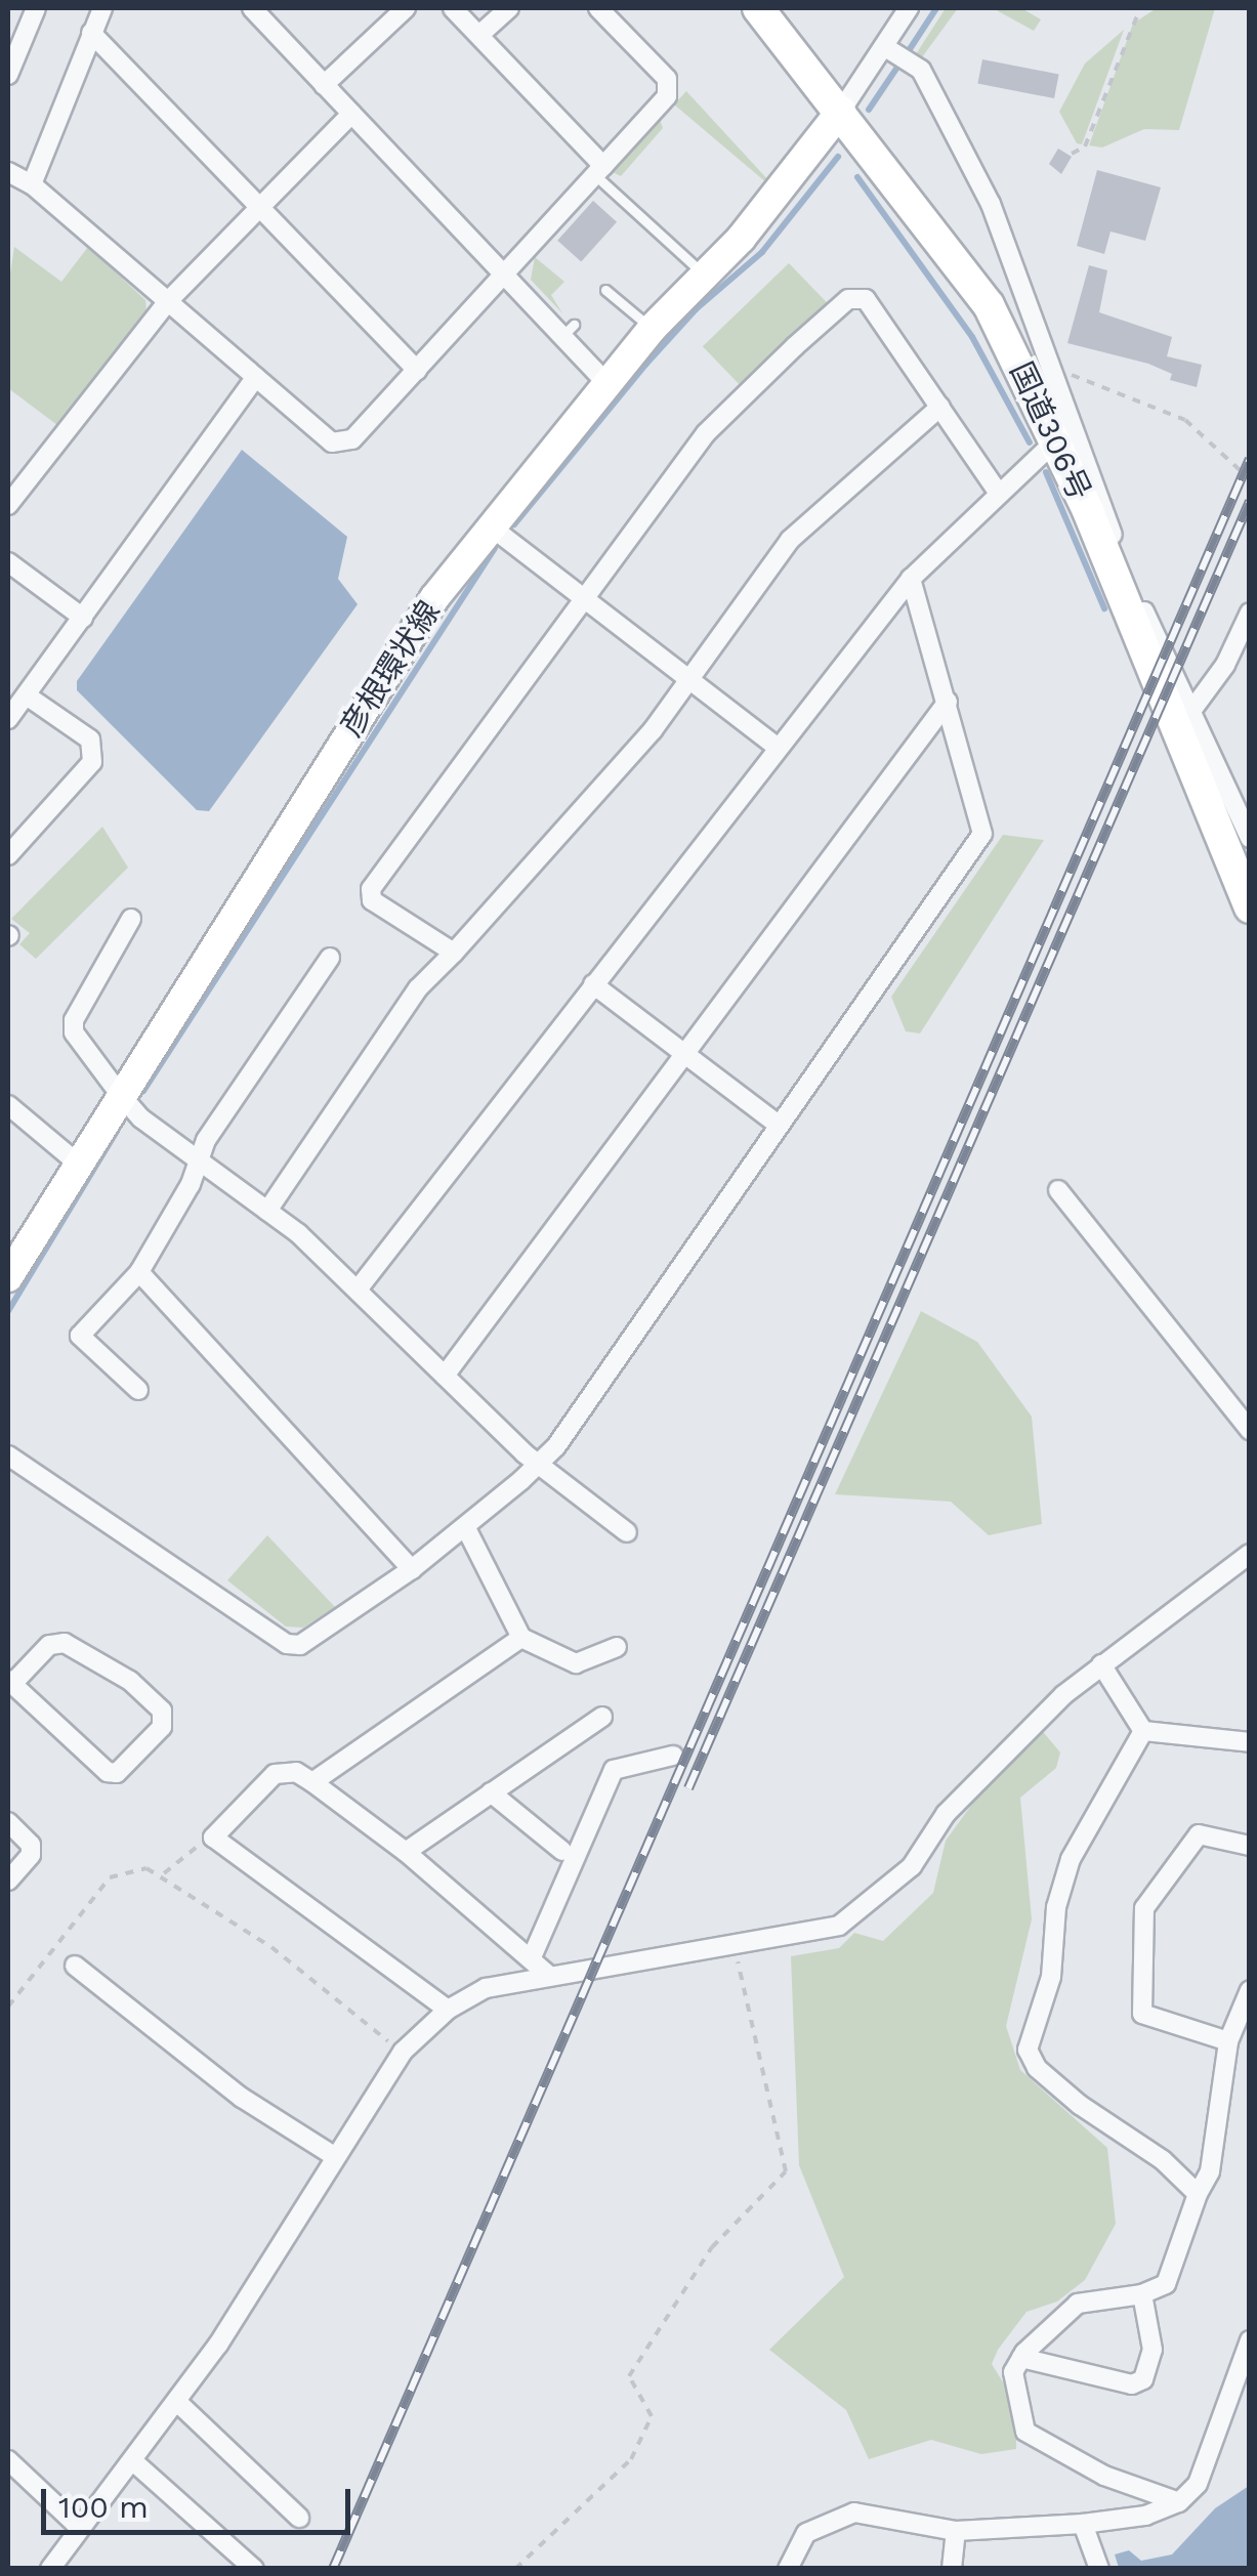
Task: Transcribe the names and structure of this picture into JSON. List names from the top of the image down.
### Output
{
  "streets": {
    "highway": ["国道306号"],
    "main road": ["彦根環状線"]
  },
  "crossings": [
    ["国道306号", "彦根環状線"]
  ],
  "scale_bar": "100 m"
}
